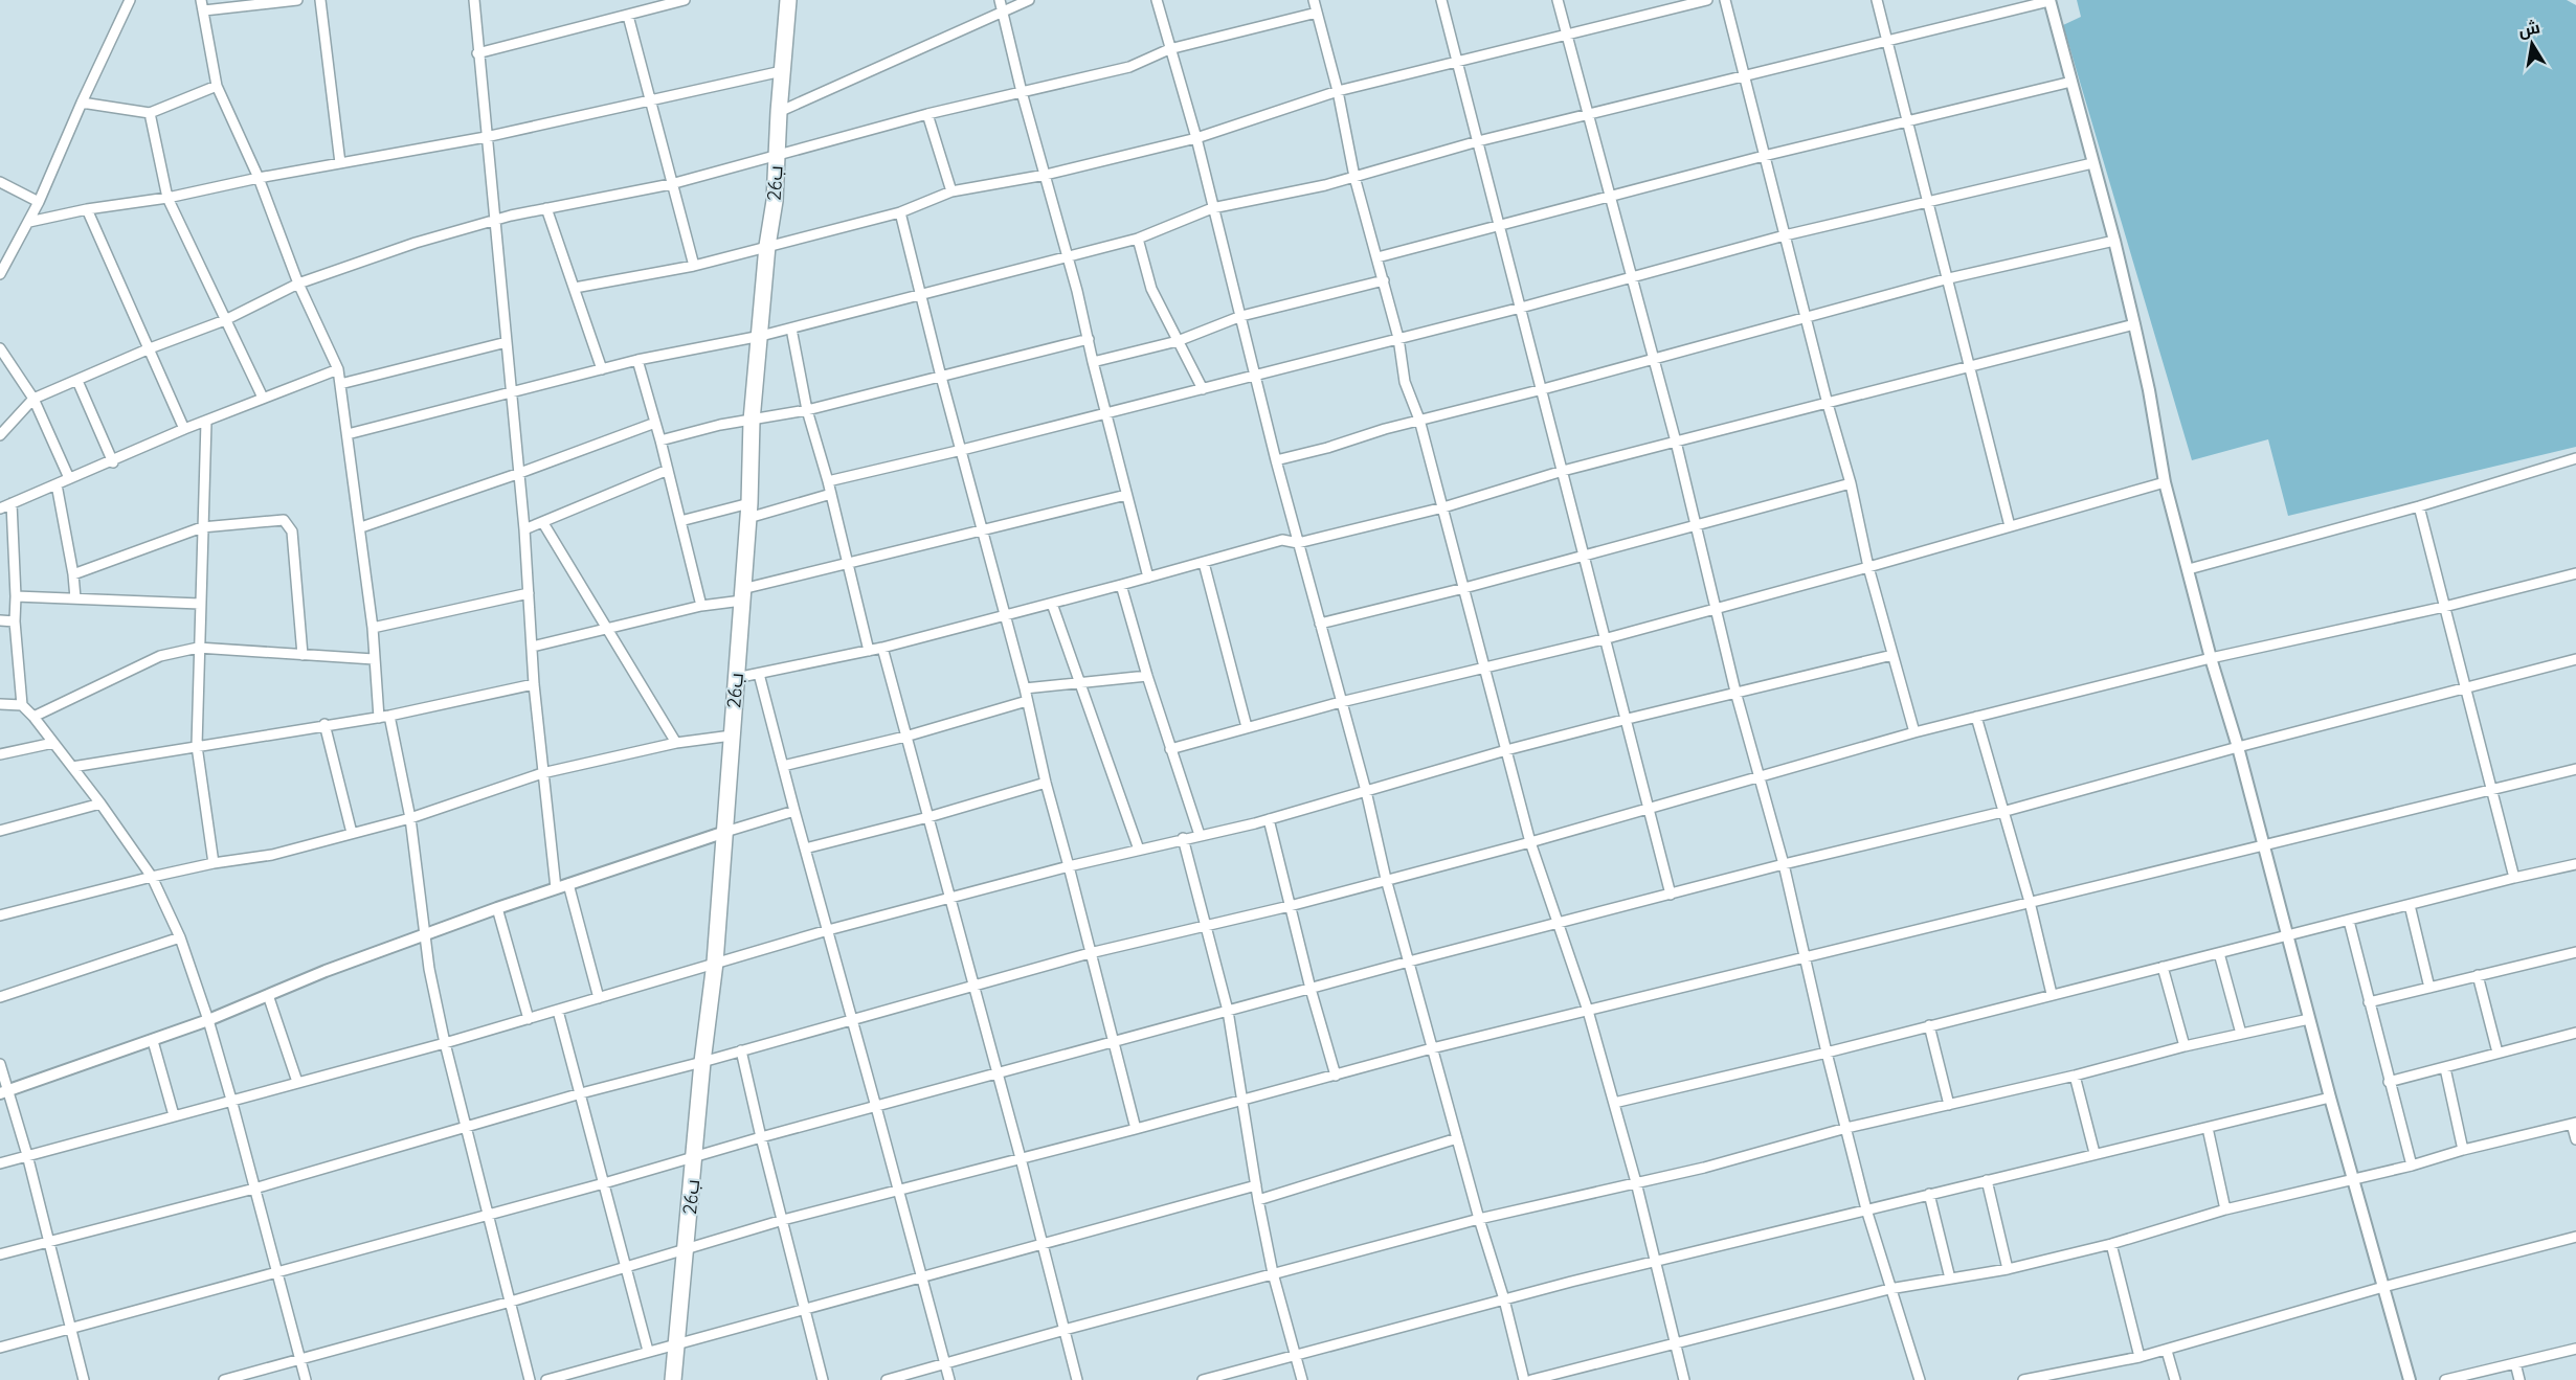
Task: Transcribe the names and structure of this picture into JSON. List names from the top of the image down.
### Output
{
  "streets": {
    "highway": ["26ب"]
  },
  "north": "top"
}
